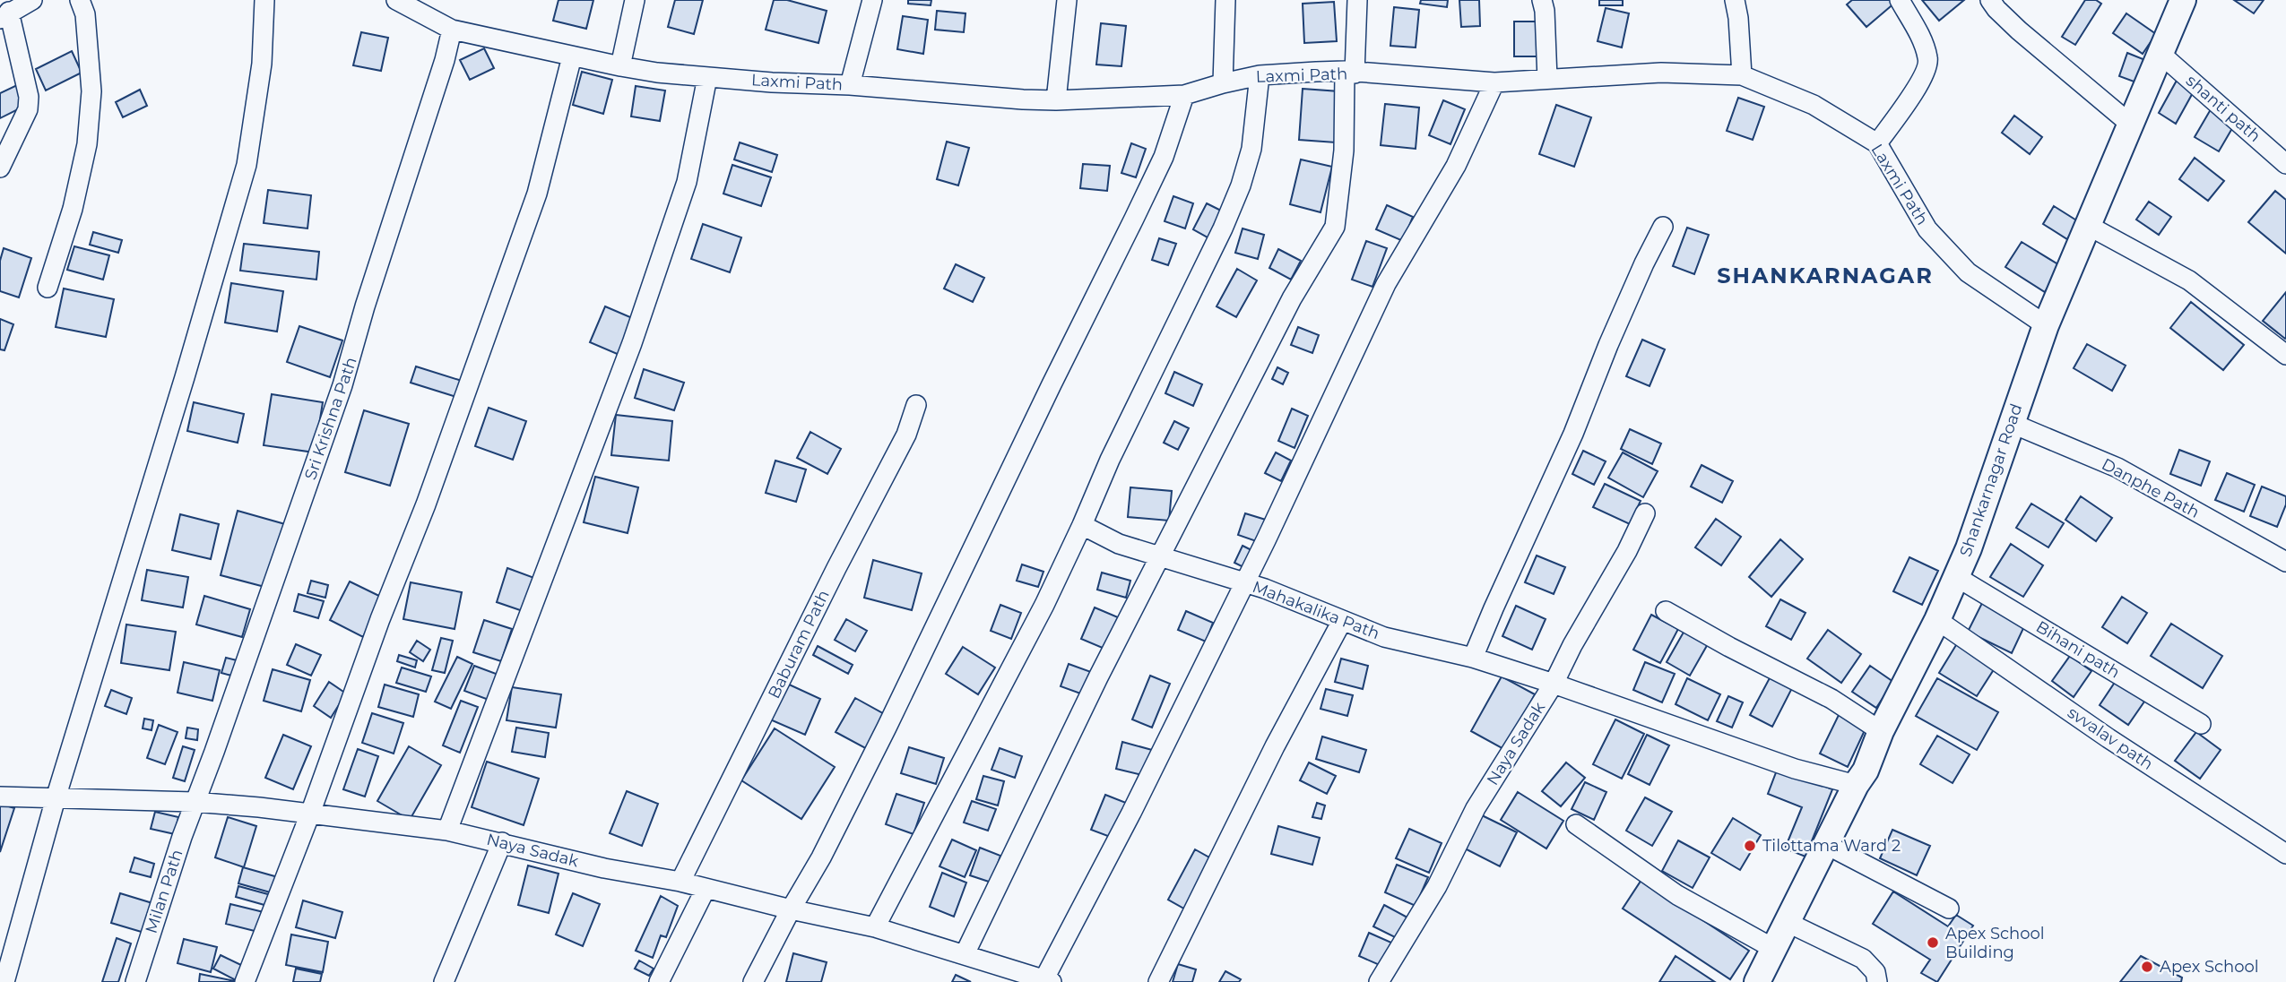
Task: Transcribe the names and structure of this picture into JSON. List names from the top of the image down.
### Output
{
  "streets": {
    "street": [
      "Laxmi Path",
      "shanti path",
      "Sri Krishna Path",
      "Shankarnagar Road",
      "Danphe Path",
      "Mahakalika Path",
      "Baburam Path",
      "Bihani path",
      "svvalav path",
      "Naya Sadak",
      "Milan Path"
    ]
  },
  "crossings": [
    ["Laxmi Path", "Sri Krishna Path"],
    ["Laxmi Path", "Shankarnagar Road"],
    ["shanti path", "Shankarnagar Road"],
    ["Sri Krishna Path", "Naya Sadak"],
    ["Sri Krishna Path", "Milan Path"],
    ["Shankarnagar Road", "Danphe Path"],
    ["Shankarnagar Road", "Bihani path"],
    ["Shankarnagar Road", "svvalav path"],
    ["Mahakalika Path", "Naya Sadak"],
    ["Baburam Path", "Naya Sadak"],
    ["Naya Sadak", "Milan Path"]
  ],
  "districts": ["SHANKARNAGAR"],
  "places": ["Tilottama Ward 2", "Apex School Building", "Apex School"]
}
